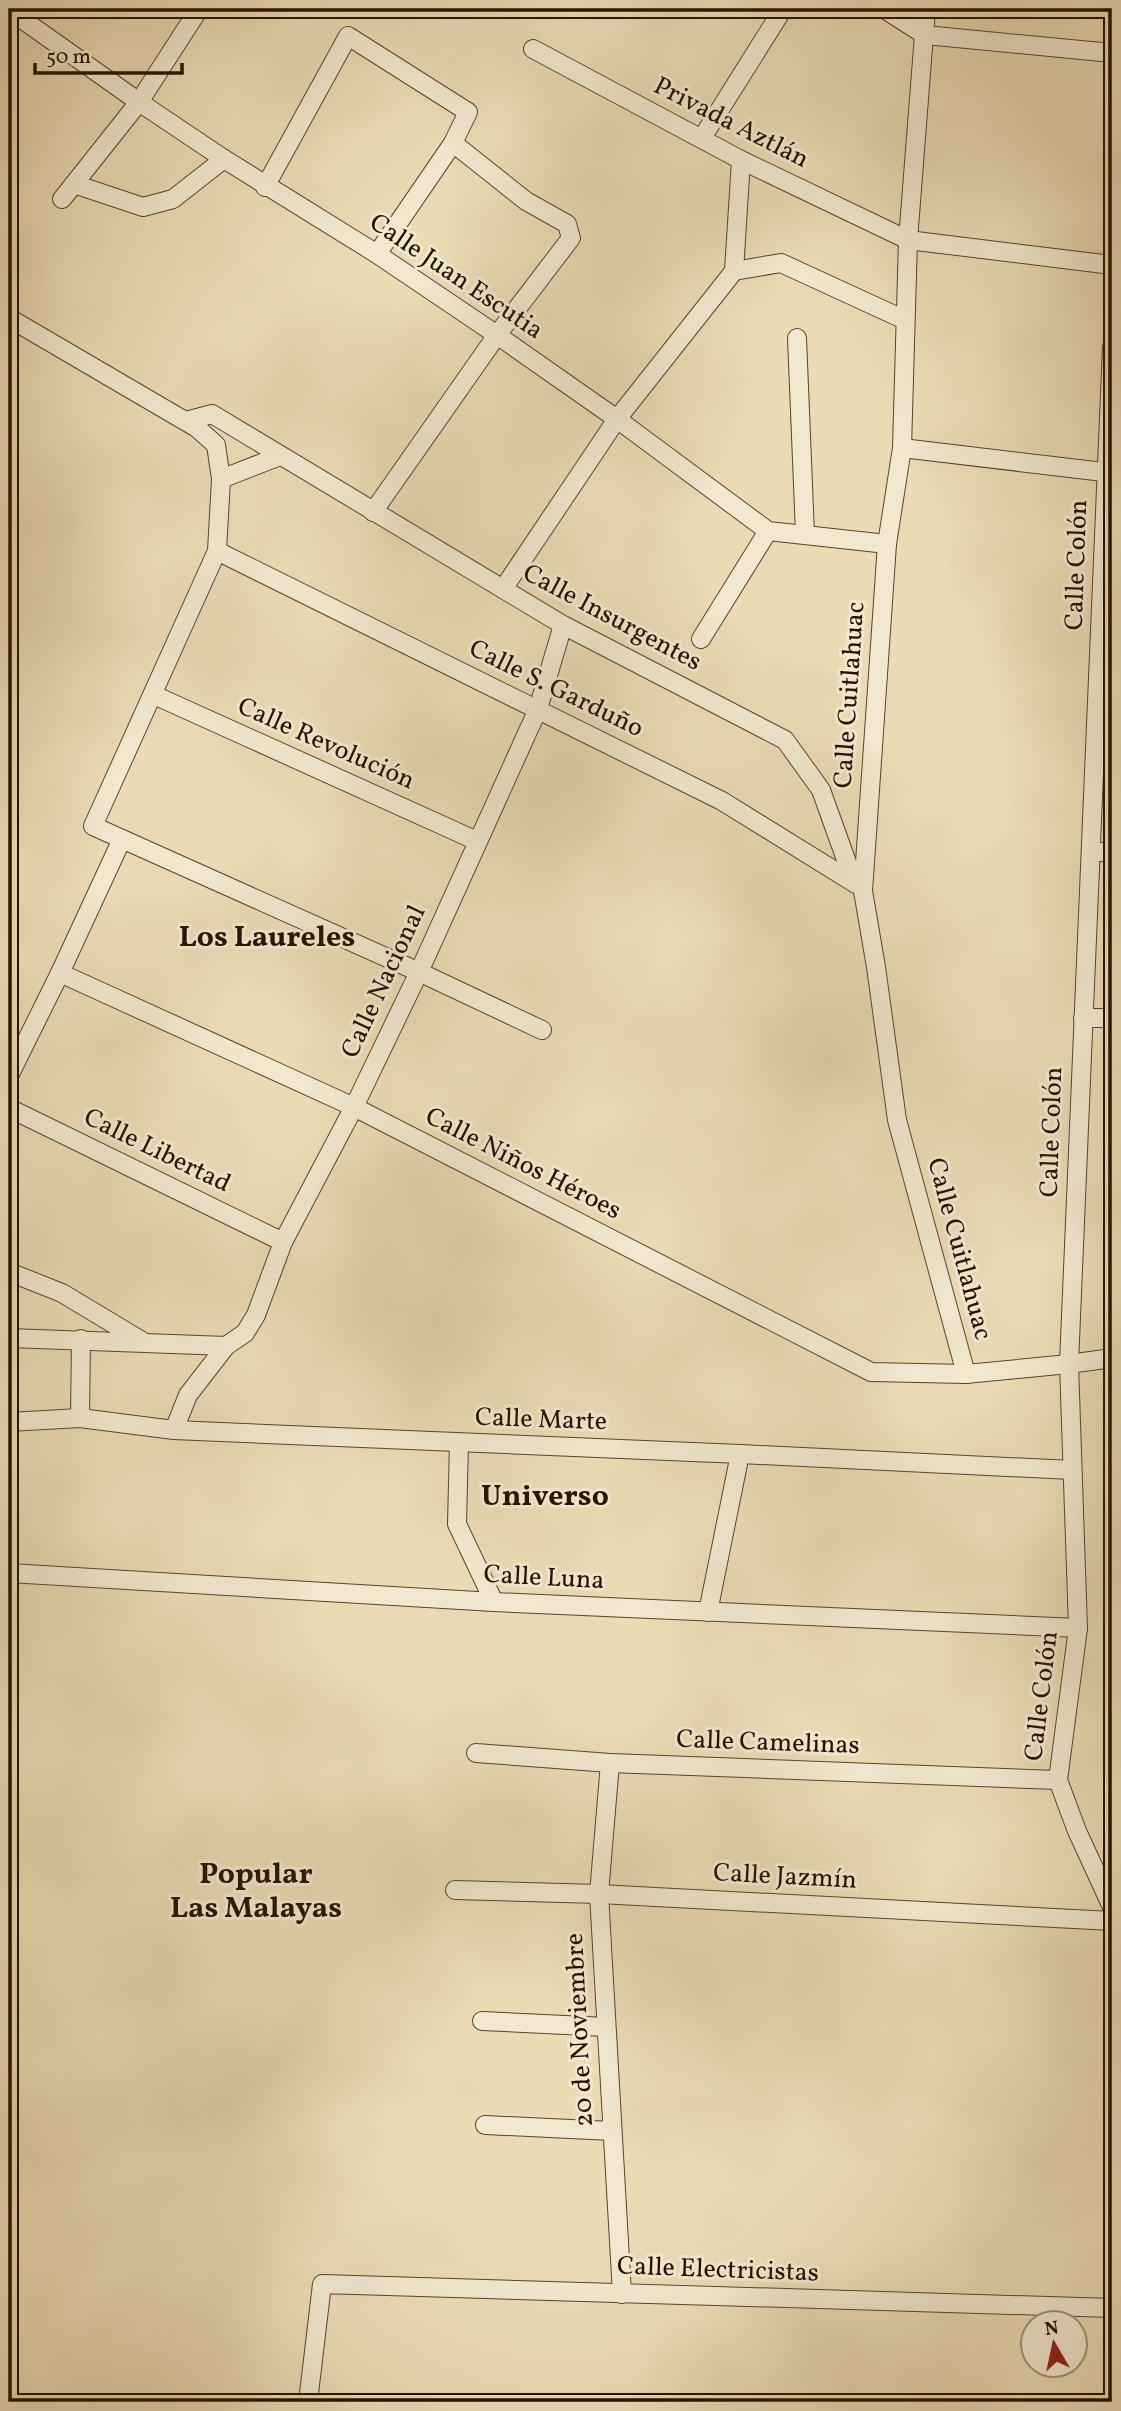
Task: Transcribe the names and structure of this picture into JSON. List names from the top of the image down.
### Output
{
  "streets": {
    "street": [
      "Privada Aztlán",
      "Calle Juan Escutia",
      "Calle Colón",
      "Calle Insurgentes",
      "Calle S. Garduño",
      "Calle Cuitlahuac",
      "Calle Revolución",
      "Calle Nacional",
      "Calle Libertad",
      "Calle Niños Héroes",
      "Calle Marte",
      "Calle Luna",
      "Calle Camelinas",
      "Calle Jazmín",
      "20 de Noviembre",
      "Calle Electricistas"
    ]
  },
  "crossings": [
    ["Privada Aztlán", "Calle Cuitlahuac"],
    ["Calle Colón", "Calle Niños Héroes"],
    ["Calle Colón", "Calle Marte"],
    ["Calle Colón", "Calle Luna"],
    ["Calle Colón", "Calle Camelinas"],
    ["Calle Insurgentes", "Calle S. Garduño"],
    ["Calle Insurgentes", "Calle Cuitlahuac"],
    ["Calle Insurgentes", "Calle Nacional"],
    ["Calle S. Garduño", "Calle Cuitlahuac"],
    ["Calle S. Garduño", "Calle Nacional"],
    ["Calle Cuitlahuac", "Calle Niños Héroes"],
    ["Calle Revolución", "Calle Nacional"],
    ["Calle Nacional", "Calle Libertad"],
    ["Calle Nacional", "Calle Niños Héroes"],
    ["Calle Nacional", "Calle Marte"],
    ["Calle Camelinas", "20 de Noviembre"],
    ["Calle Jazmín", "20 de Noviembre"],
    ["20 de Noviembre", "Calle Electricistas"]
  ],
  "districts": ["Los Laureles", "Universo", "Popular Las Malayas"],
  "scale_bar": "50 m",
  "north": "top"
}
